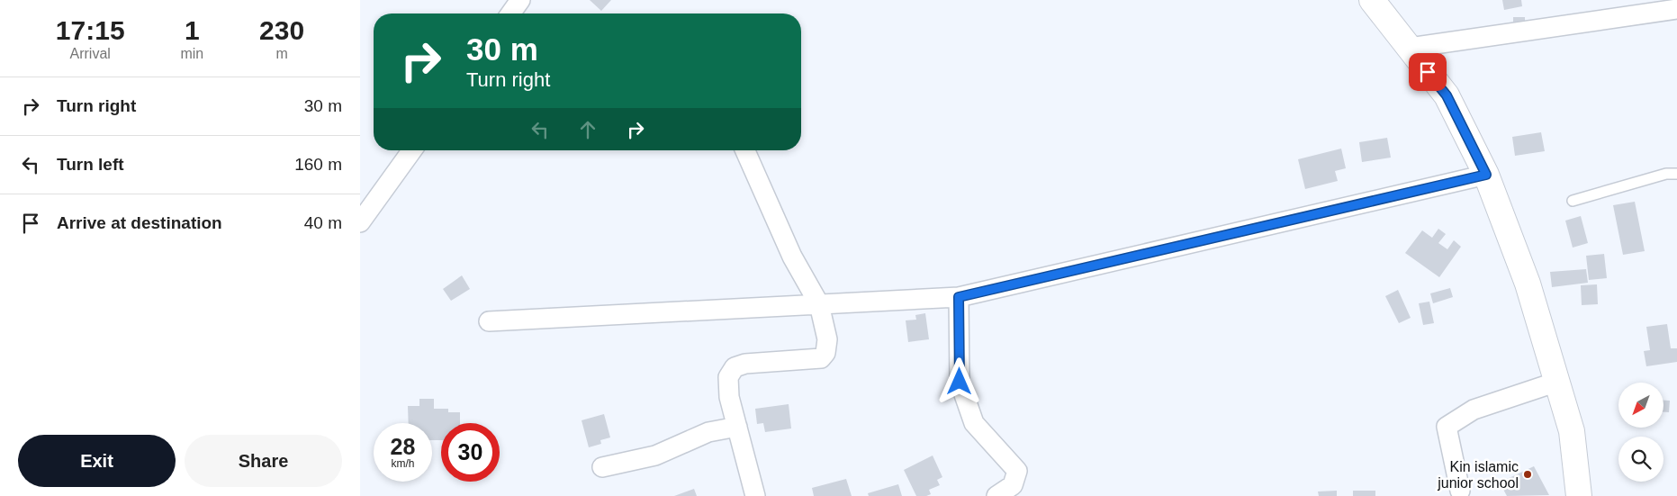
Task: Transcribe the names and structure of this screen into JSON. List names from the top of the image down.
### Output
{
  "places": ["Kin islamic junior school"],
  "north": "bottom left",
  "page": {
    "eta": [
      "17:15",
      "Arrival",
      "1",
      "min",
      "230",
      "m"
    ],
    "turn": ["30 m", "Turn right"],
    "list": [
      {
        "name": "Turn right",
        "value": "30 m"
      },
      {
        "name": "Turn left",
        "value": "160 m"
      },
      {
        "name": "Arrive at destination",
        "value": "40 m"
      }
    ],
    "speed": "28 km/h",
    "limit": "30",
    "buttons": ["Exit", "Share"]
  }
}
